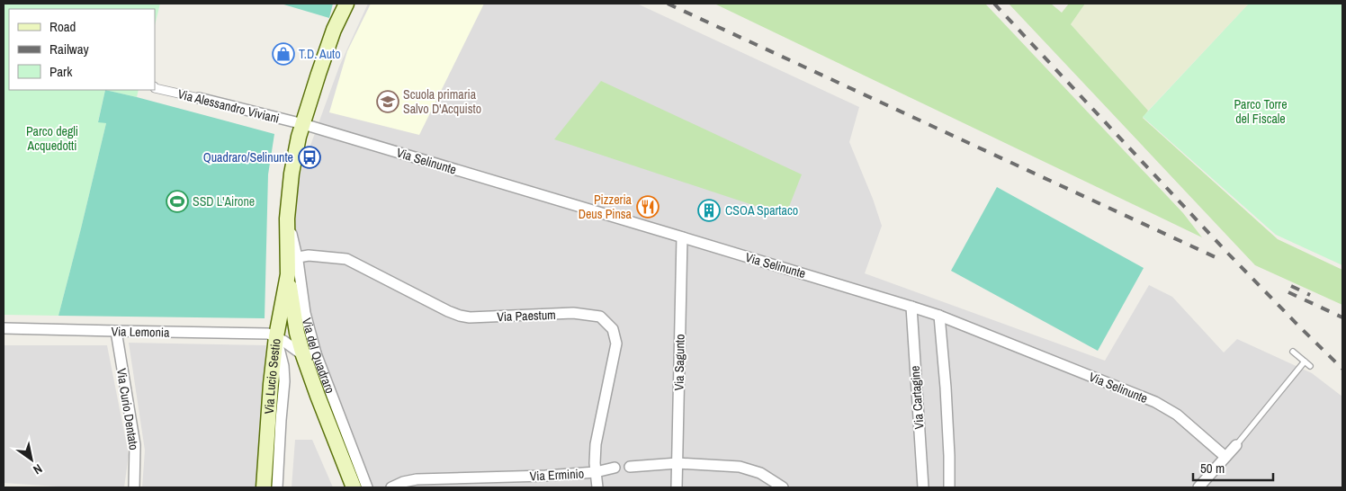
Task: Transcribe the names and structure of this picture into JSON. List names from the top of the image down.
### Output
{
  "streets": {
    "main road": ["Via del Quadraro", "Via Lucio Sestio"],
    "street": [
      "Via Alessandro Viviani",
      "Via Selinunte",
      "Via Paestum",
      "Via Lemonia",
      "Via Sagunto",
      "Via Cartagine",
      "Via Curio Dentato",
      "Via Erminio"
    ]
  },
  "crossings": [
    ["Via Alessandro Viviani", "Via Selinunte"],
    ["Via Alessandro Viviani", "Via del Quadraro"],
    ["Via Selinunte", "Via del Quadraro"],
    ["Via Selinunte", "Via Sagunto"],
    ["Via Selinunte", "Via Cartagine"],
    ["Via Paestum", "Via del Quadraro"],
    ["Via Paestum", "Via Erminio"],
    ["Via Lemonia", "Via del Quadraro"],
    ["Via Lemonia", "Via Lucio Sestio"],
    ["Via Lemonia", "Via Curio Dentato"],
    ["Via del Quadraro", "Via Lucio Sestio"]
  ],
  "parks": ["Parco Torre del Fiscale", "Parco degli Acquedotti"],
  "places": {
    "shop": ["T.D. Auto"],
    "school or university": ["Scuola primaria Salvo D'Acquisto"],
    "bus stop": ["Quadraro/Selinunte"],
    "sports": ["SSD L'Airone"],
    "restaurant": ["Pizzeria Deus Pinsa"],
    "building": ["CSOA Spartaco"]
  },
  "legend": ["Road", "Railway", "Park"],
  "scale_bar": "50 m",
  "north": "bottom right"
}
